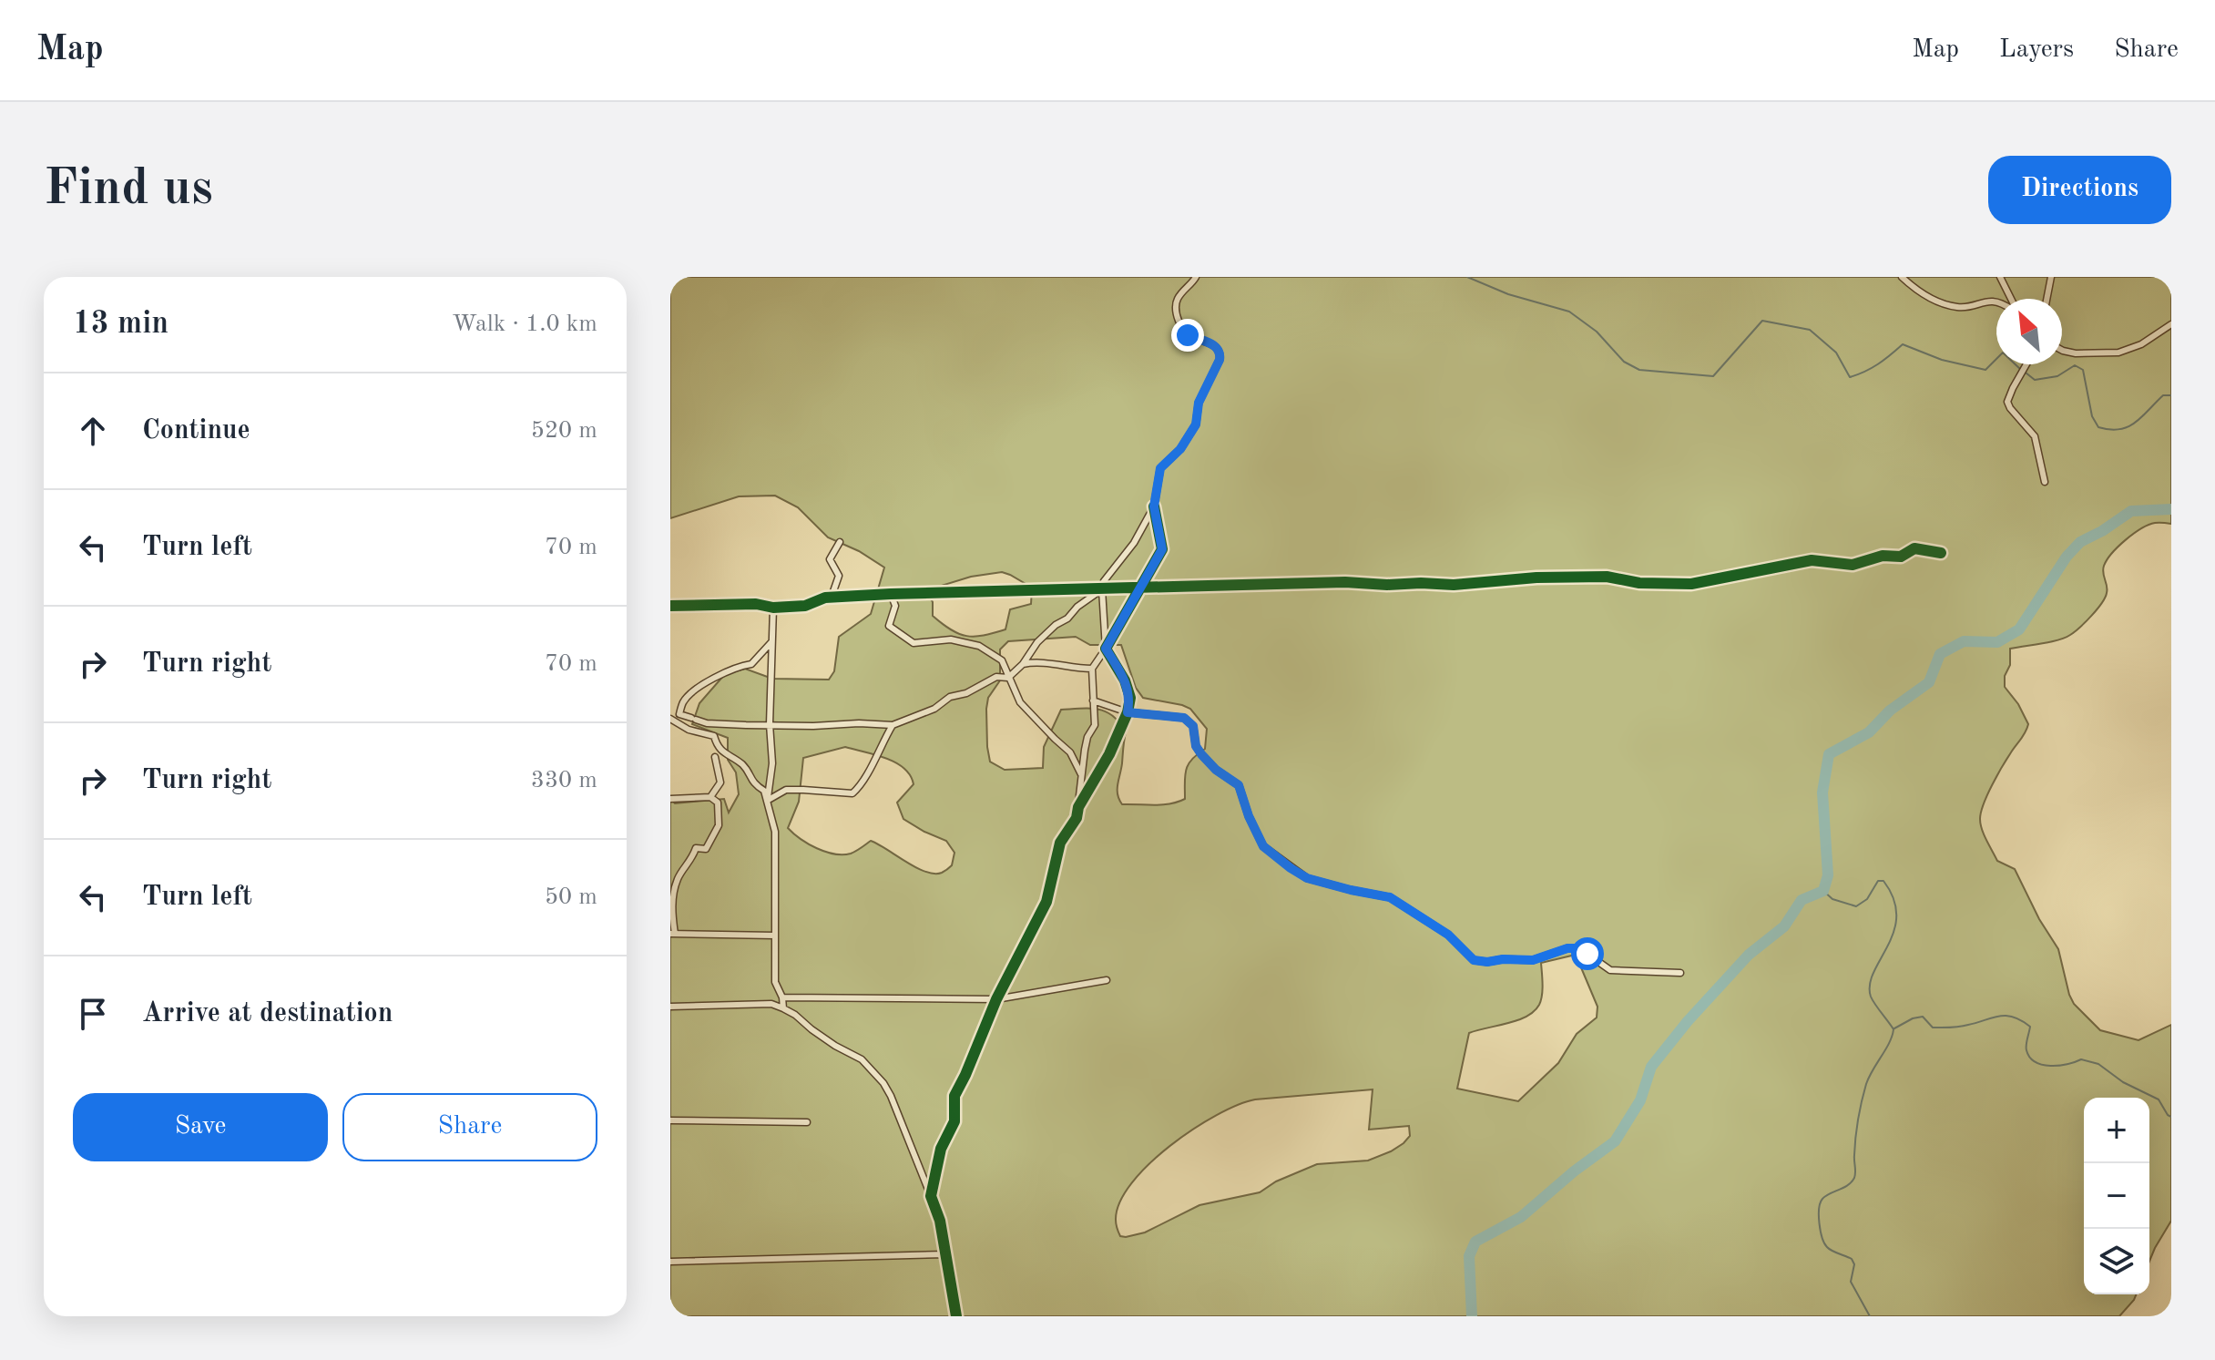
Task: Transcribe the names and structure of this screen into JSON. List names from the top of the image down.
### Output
{
  "north": "top left",
  "page": {
    "header": "Map",
    "nav": ["Map", "Layers", "Share"],
    "buttons": [
      "Directions",
      ["Save", "Share"]
    ],
    "title": "Find us",
    "heading": ["13 min", "Walk · 1.0 km"],
    "list": [
      ["Continue", "520 m"],
      ["Turn left", "70 m"],
      ["Turn right", "70 m"],
      ["Turn right", "330 m"],
      ["Turn left", "50 m"],
      "Arrive at destination"
    ],
    "map_buttons": ["+", "−"]
  }
}
